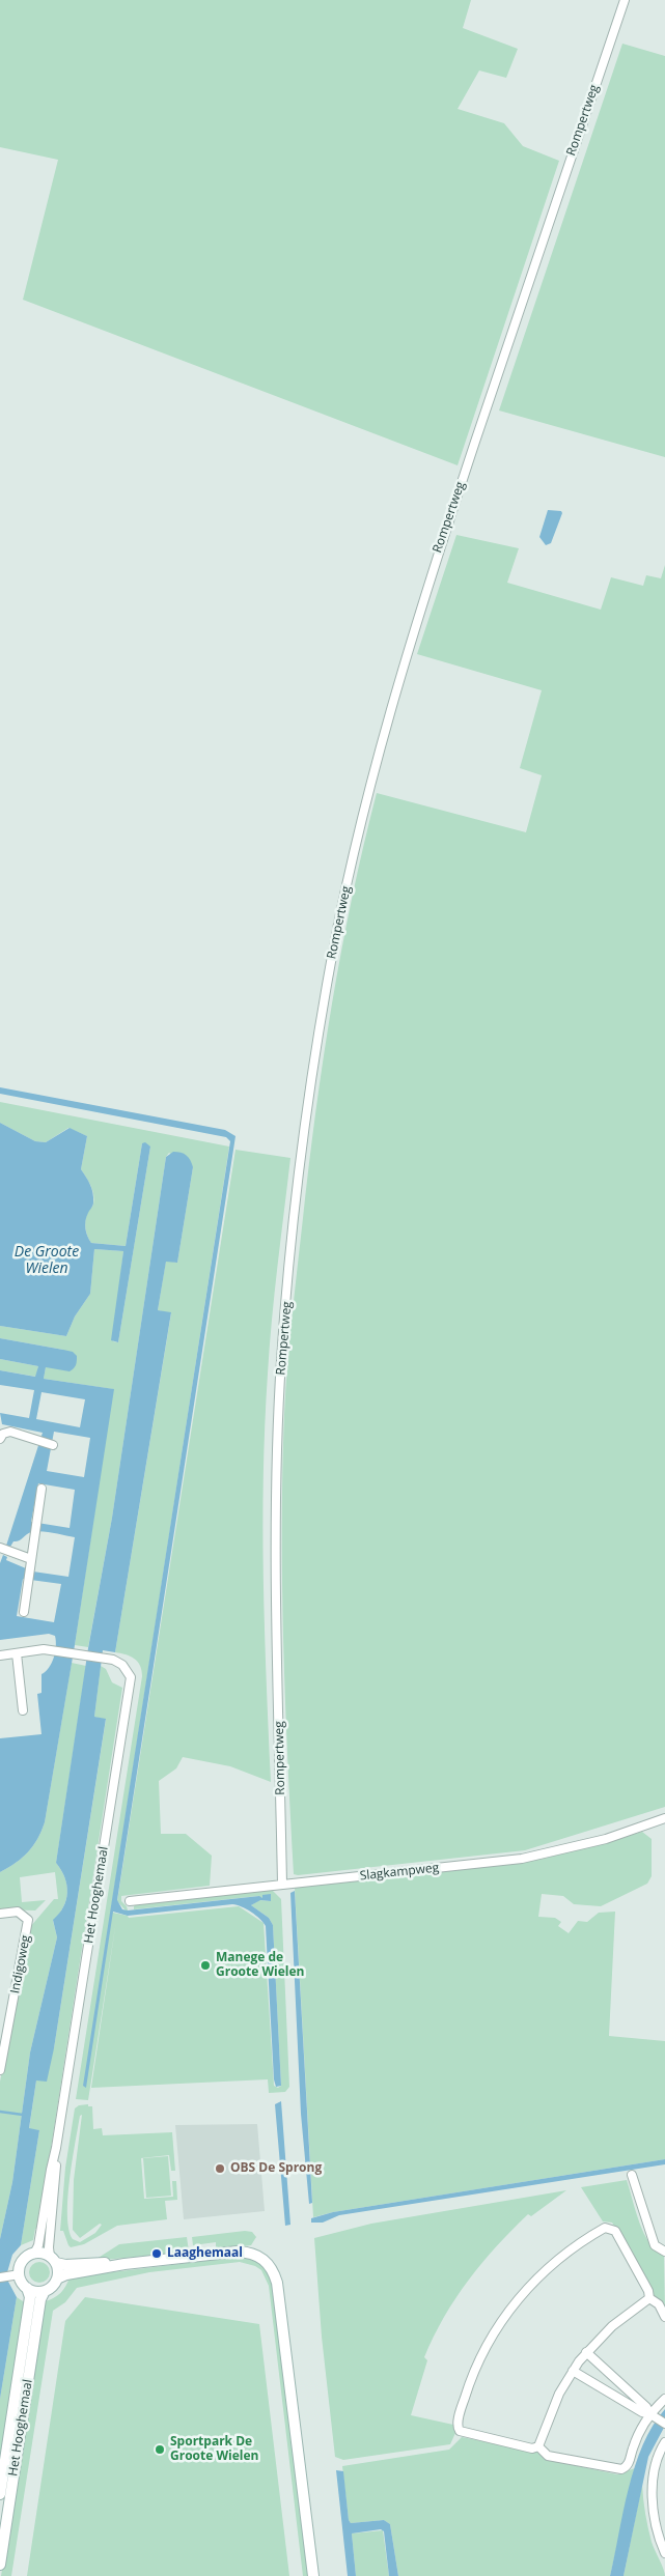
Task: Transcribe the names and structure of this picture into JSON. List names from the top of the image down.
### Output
{
  "streets": {
    "street": [
      "Rompertweg",
      "Slagkampweg",
      "Het Hooghemaal",
      "Indigoweg"
    ]
  },
  "crossings": [
    ["Rompertweg", "Slagkampweg"]
  ],
  "water": ["De Groote Wielen"],
  "places": [
    "Manege de Groote Wielen",
    "OBS De Sprong",
    "Laaghemaal",
    "Sportpark De Groote Wielen"
  ]
}
